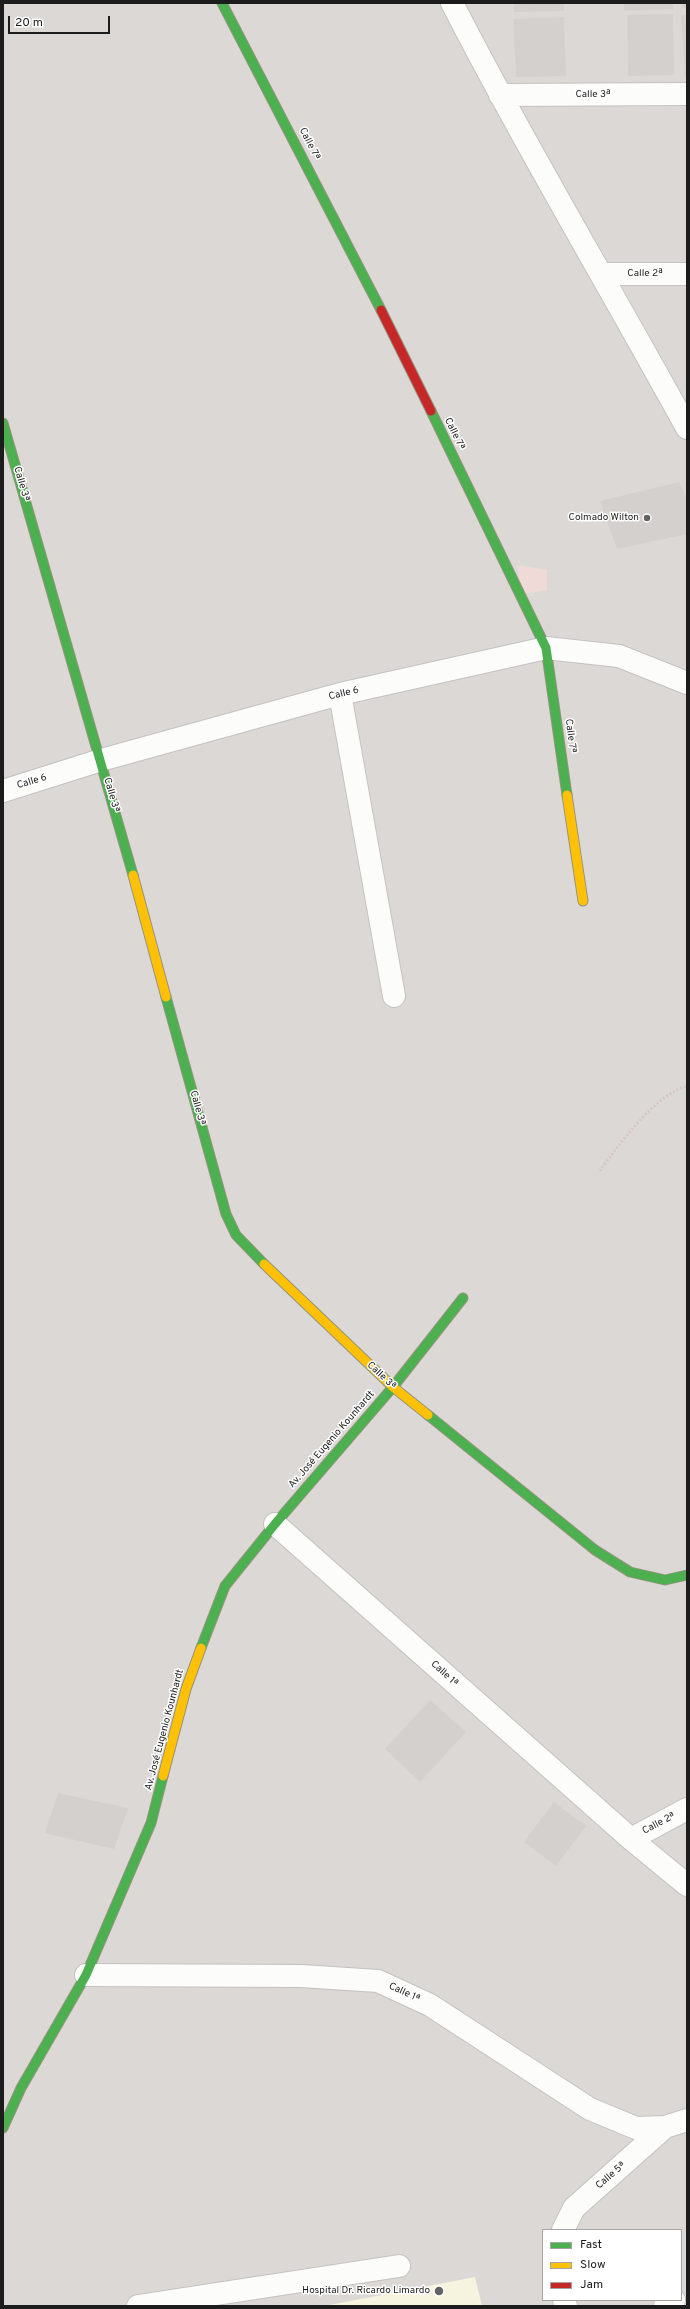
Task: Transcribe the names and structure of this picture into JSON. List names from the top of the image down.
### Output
{
  "streets": {
    "street": [
      "Calle 3ª",
      "Calle 7ª",
      "Calle 2ª",
      "Calle 6",
      "Av. José Eugenio Kounhardt",
      "Calle 1ª",
      "Calle 5ª"
    ]
  },
  "crossings": [
    ["Calle 3ª", "Calle 6"],
    ["Calle 3ª", "Av. José Eugenio Kounhardt"],
    ["Calle 7ª", "Calle 6"],
    ["Calle 2ª", "Calle 1ª"],
    ["Av. José Eugenio Kounhardt", "Calle 1ª"],
    ["Calle 1ª", "Calle 5ª"]
  ],
  "places": ["Colmado Wilton", "Hospital Dr. Ricardo Limardo"],
  "legend": ["Fast", "Slow", "Jam"],
  "scale_bar": "20 m"
}
